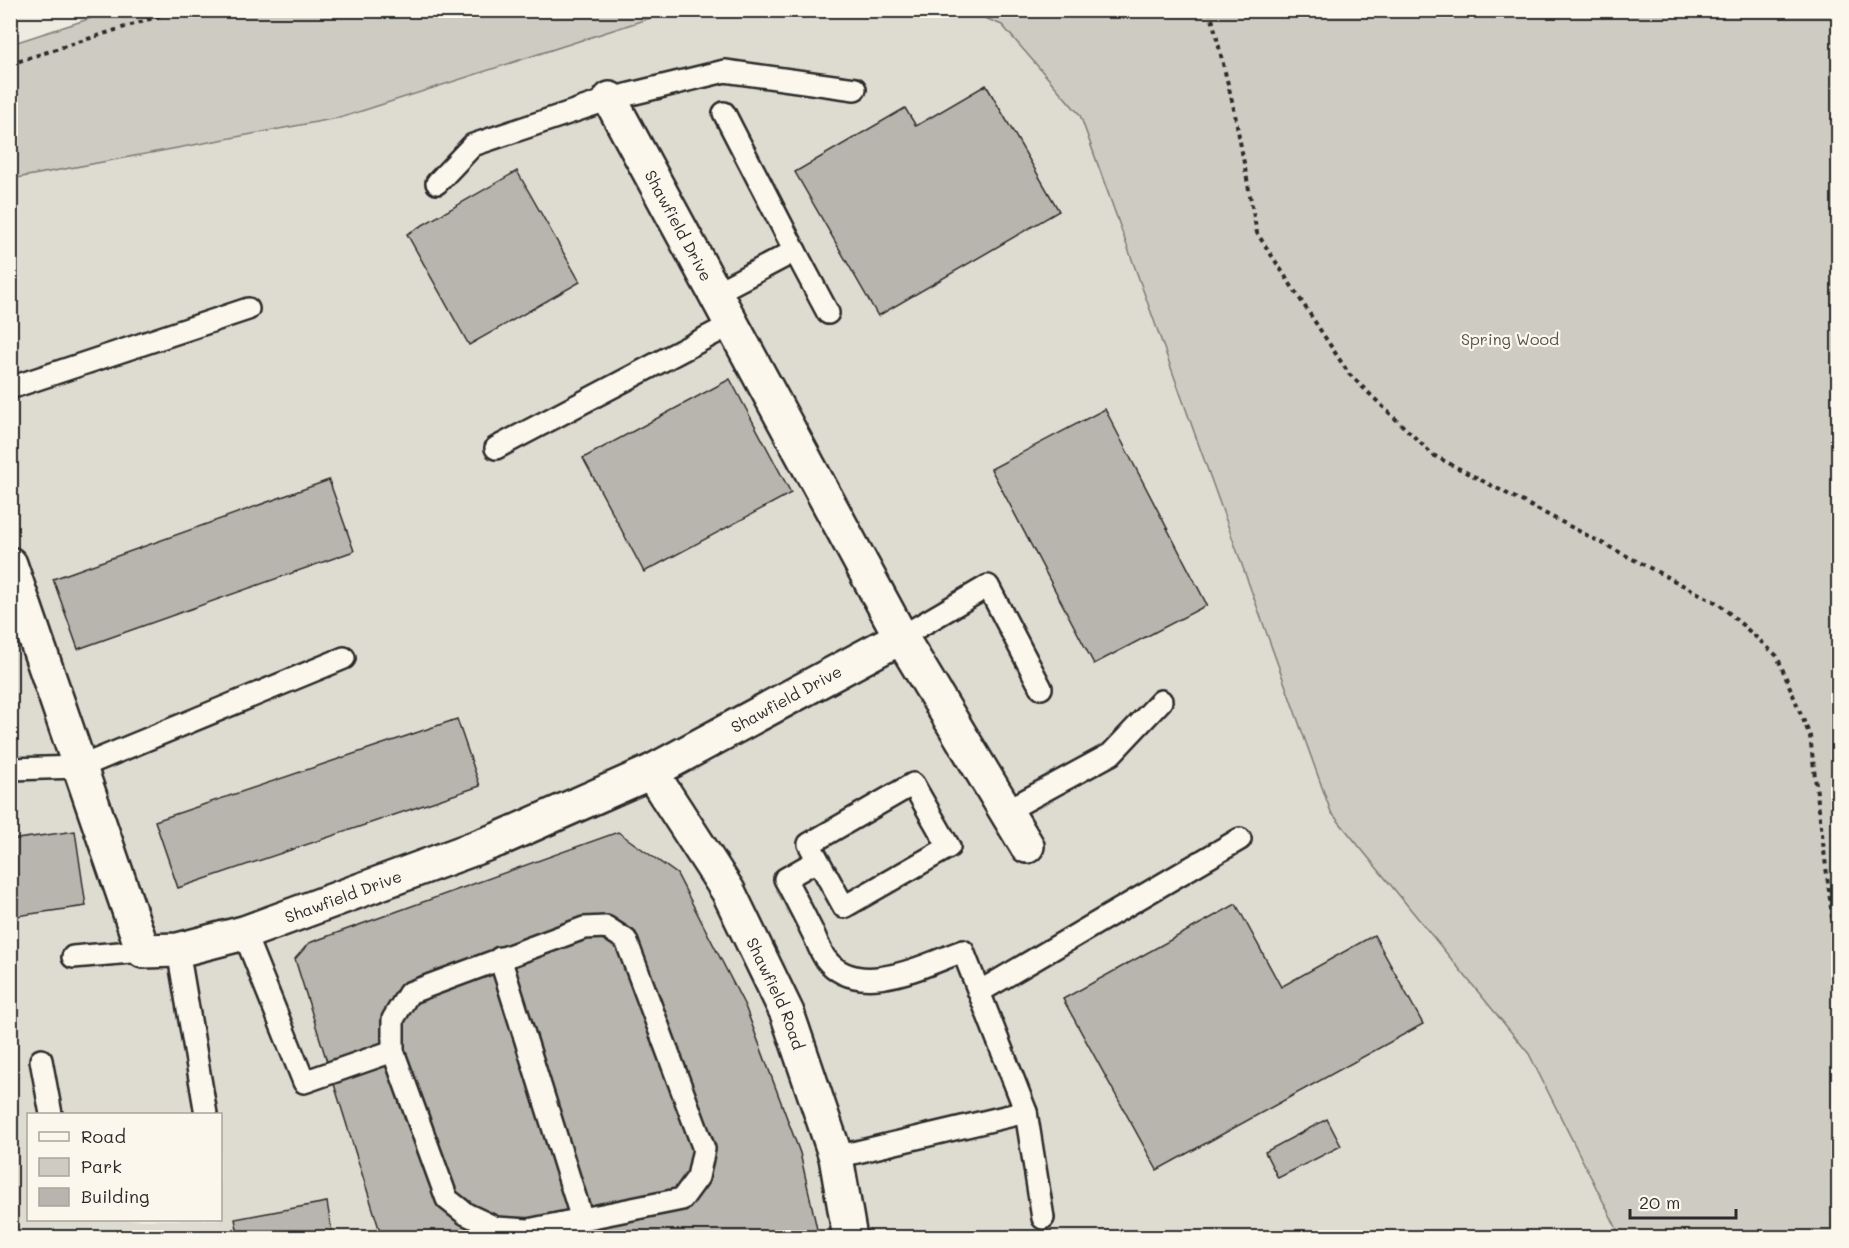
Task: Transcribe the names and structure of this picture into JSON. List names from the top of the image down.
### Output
{
  "streets": {
    "street": ["Shawfield Drive", "Shawfield Road"]
  },
  "crossings": [
    ["Shawfield Drive", "Shawfield Road"]
  ],
  "parks": ["Spring Wood"],
  "legend": ["Road", "Park", "Building"],
  "scale_bar": "20 m"
}
